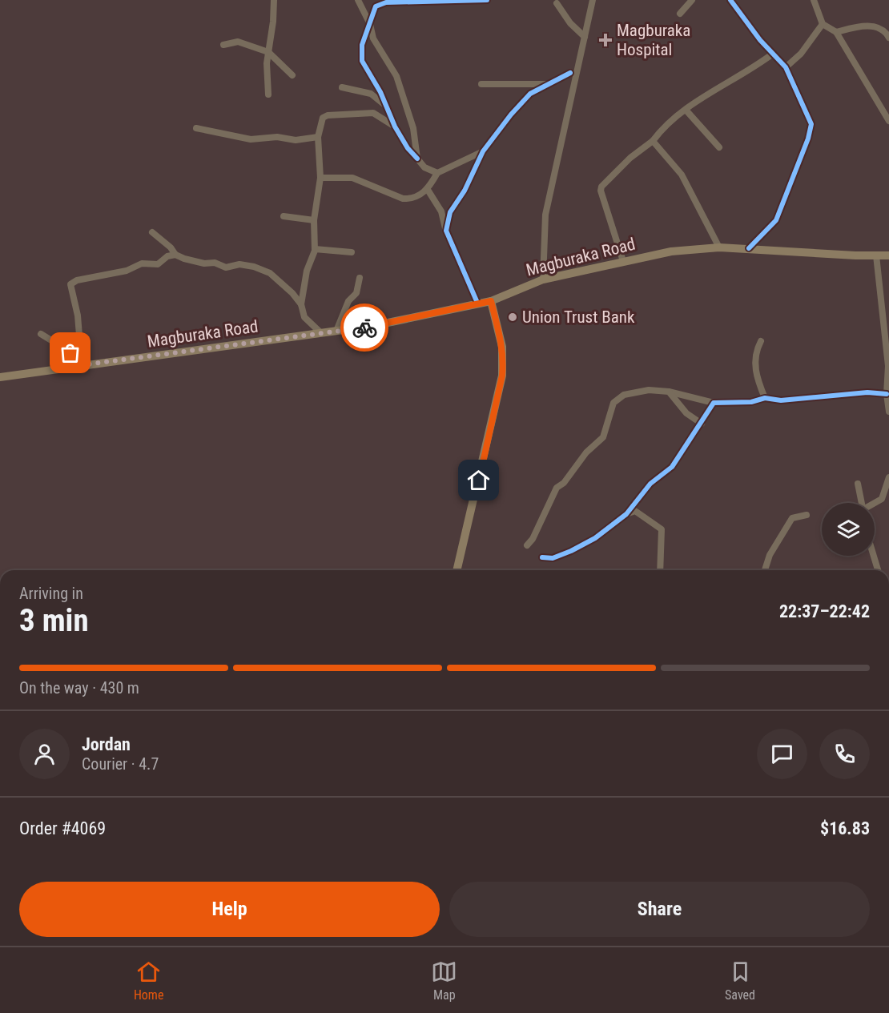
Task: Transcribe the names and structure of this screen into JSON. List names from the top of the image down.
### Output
{
  "streets": {
    "main road": ["Magburaka Road"]
  },
  "places": {
    "health": ["Magburaka Hospital"],
    "other": ["Union Trust Bank"]
  },
  "page": {
    "heading": ["3 min", "Arriving in", "22:37–22:42"],
    "panel": [
      "Jordan",
      "Courier · 4.7",
      "Order #4069",
      "$16.83"
    ],
    "bar": "On the way · 430 m",
    "buttons": ["Help", "Share"],
    "tabs": ["Home", "Map", "Saved"]
  }
}
